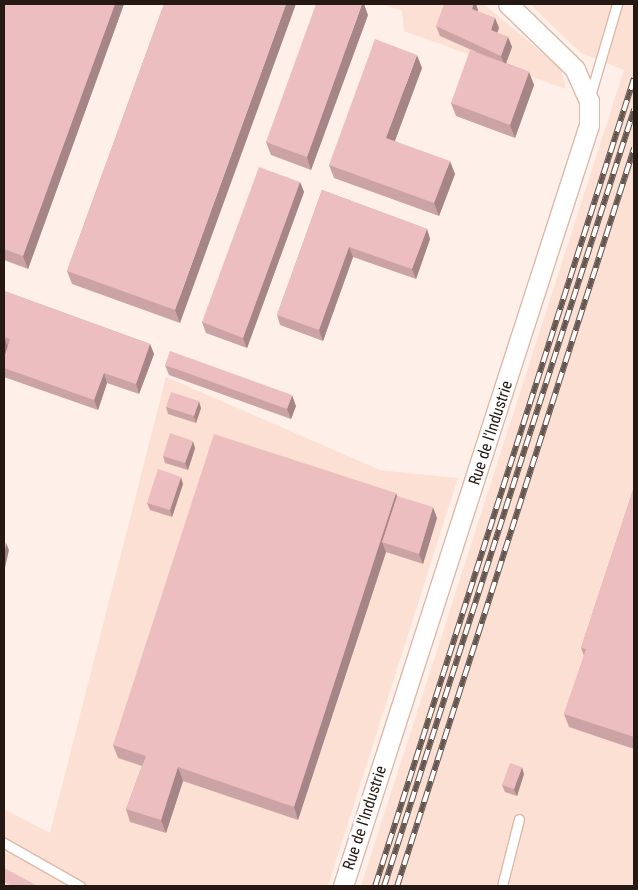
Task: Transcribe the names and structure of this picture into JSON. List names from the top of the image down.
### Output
{
  "streets": {
    "street": ["Rue de l'Industrie"]
  }
}
